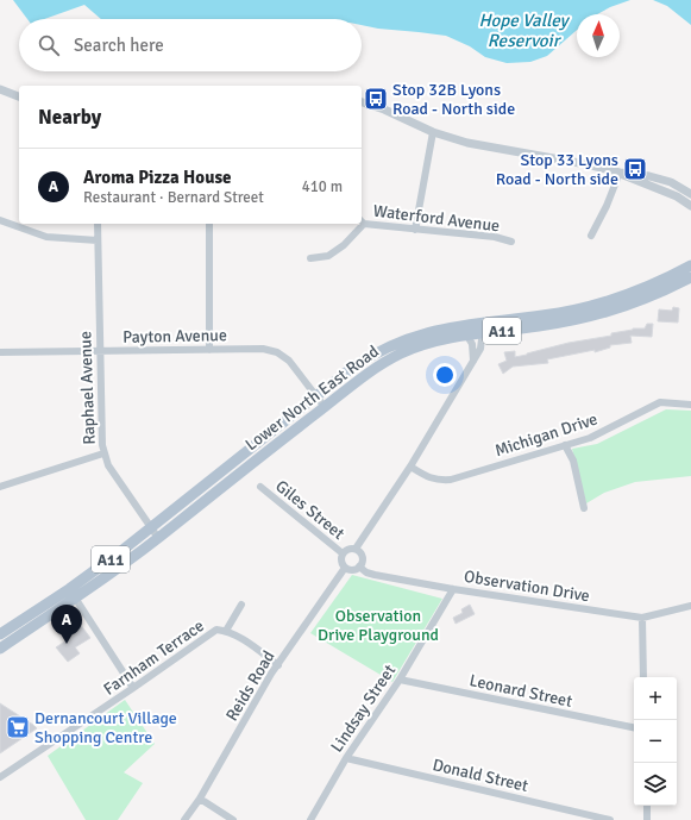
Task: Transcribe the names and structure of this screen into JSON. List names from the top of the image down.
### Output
{
  "streets": {
    "main road": ["A11", "Lower North East Road"],
    "street": [
      "Waterford Avenue",
      "Payton Avenue",
      "Raphael Avenue",
      "Michigan Drive",
      "Giles Street",
      "Observation Drive",
      "Farnham Terrace",
      "Reids Road",
      "Leonard Street",
      "Lindsay Street",
      "Donald Street"
    ]
  },
  "crossings": [
    ["Payton Avenue", "Raphael Avenue"],
    ["Payton Avenue", "Lower North East Road"],
    ["Raphael Avenue", "Lower North East Road"],
    ["Giles Street", "Observation Drive"],
    ["Giles Street", "Reids Road"],
    ["Observation Drive", "Reids Road"],
    ["Observation Drive", "Lindsay Street"],
    ["Farnham Terrace", "Reids Road"],
    ["Leonard Street", "Lindsay Street"],
    ["Lindsay Street", "Donald Street"]
  ],
  "water": ["Hope Valley Reservoir"],
  "parks": ["Observation Drive Playground"],
  "places": {
    "bus stop": ["Stop 32B Lyons Road - North side", "Stop 33 Lyons Road - North side"],
    "supermarket": ["Dernancourt Village Shopping Centre"]
  },
  "north": "top",
  "page": {
    "search": "Search here",
    "heading": "Nearby",
    "list": [
      {
        "mark": "A",
        "name": "Aroma Pizza House",
        "note": "Restaurant · Bernard Street",
        "value": "410 m"
      }
    ],
    "pins": "A",
    "map_buttons": ["+", "−"]
  }
}
